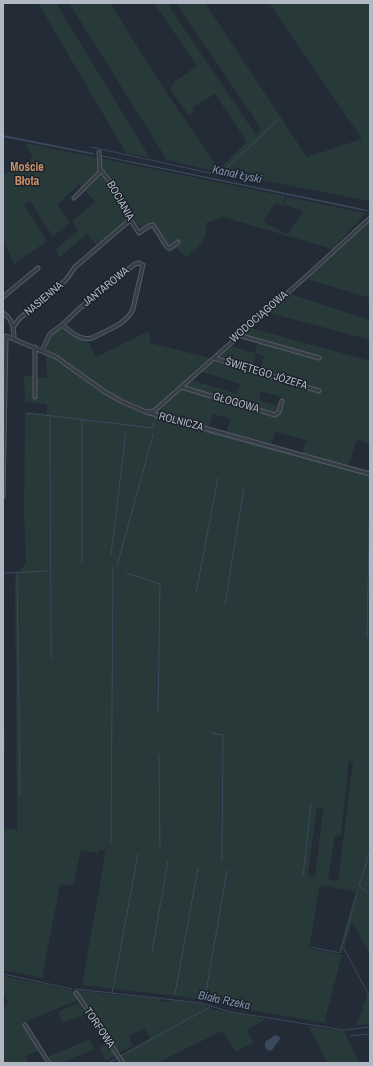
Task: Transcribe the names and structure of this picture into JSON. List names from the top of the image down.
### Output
{
  "streets": {
    "street": [
      "BOCIANIA",
      "JANTAROWA",
      "NASIENNA",
      "WODOCIĄGOWA",
      "ŚWIĘTEGO JÓZEFA",
      "GŁOGOWA",
      "ROLNICZA",
      "TORFOWA"
    ]
  },
  "crossings": [
    ["BOCIANIA", "NASIENNA"],
    ["JANTAROWA", "ROLNICZA"],
    ["WODOCIĄGOWA", "ŚWIĘTEGO JÓZEFA"],
    ["WODOCIĄGOWA", "GŁOGOWA"],
    ["WODOCIĄGOWA", "ROLNICZA"]
  ],
  "districts": ["Moście Błota"],
  "water": ["Kanał Łyski", "Biała Rzeka"]
}
